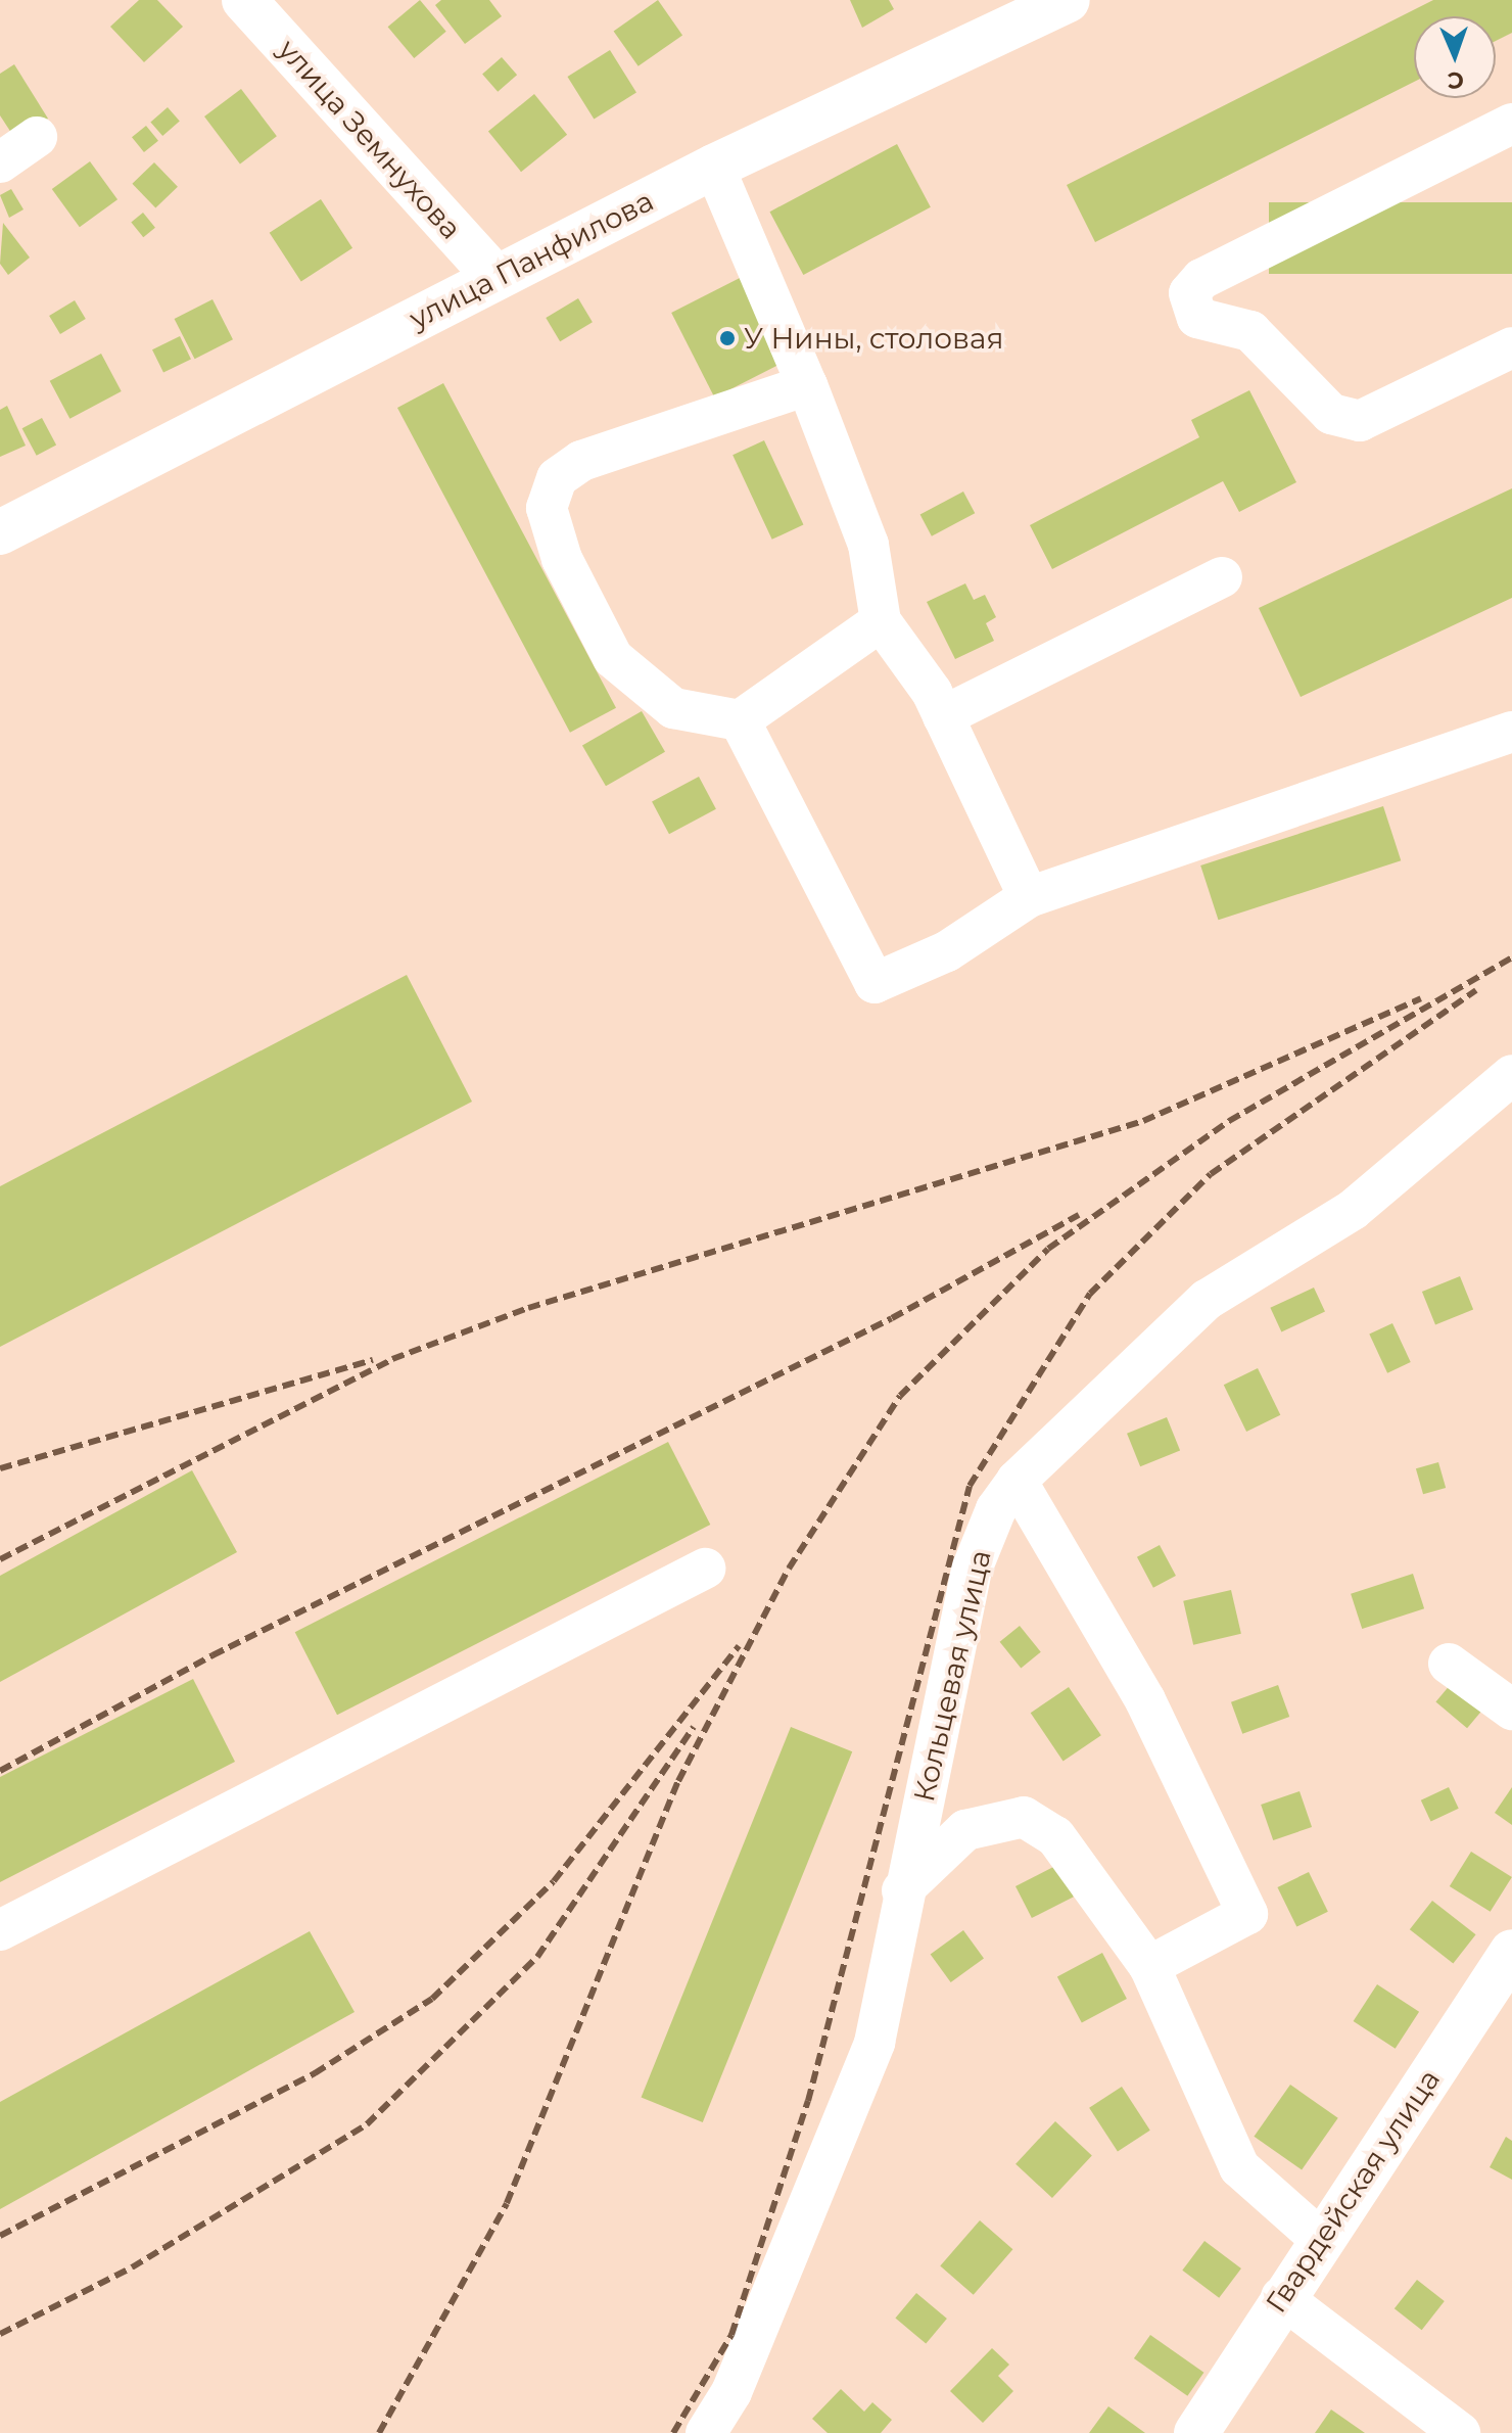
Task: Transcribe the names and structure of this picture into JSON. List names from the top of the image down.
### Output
{
  "streets": {
    "main road": ["улица Земнухова", "улица Панфилова", "Гвардейская улица"],
    "street": ["Кольцевая улица"]
  },
  "crossings": [
    ["улица Земнухова", "улица Панфилова"]
  ],
  "places": ["У Нины, столовая"],
  "north": "bottom"
}
